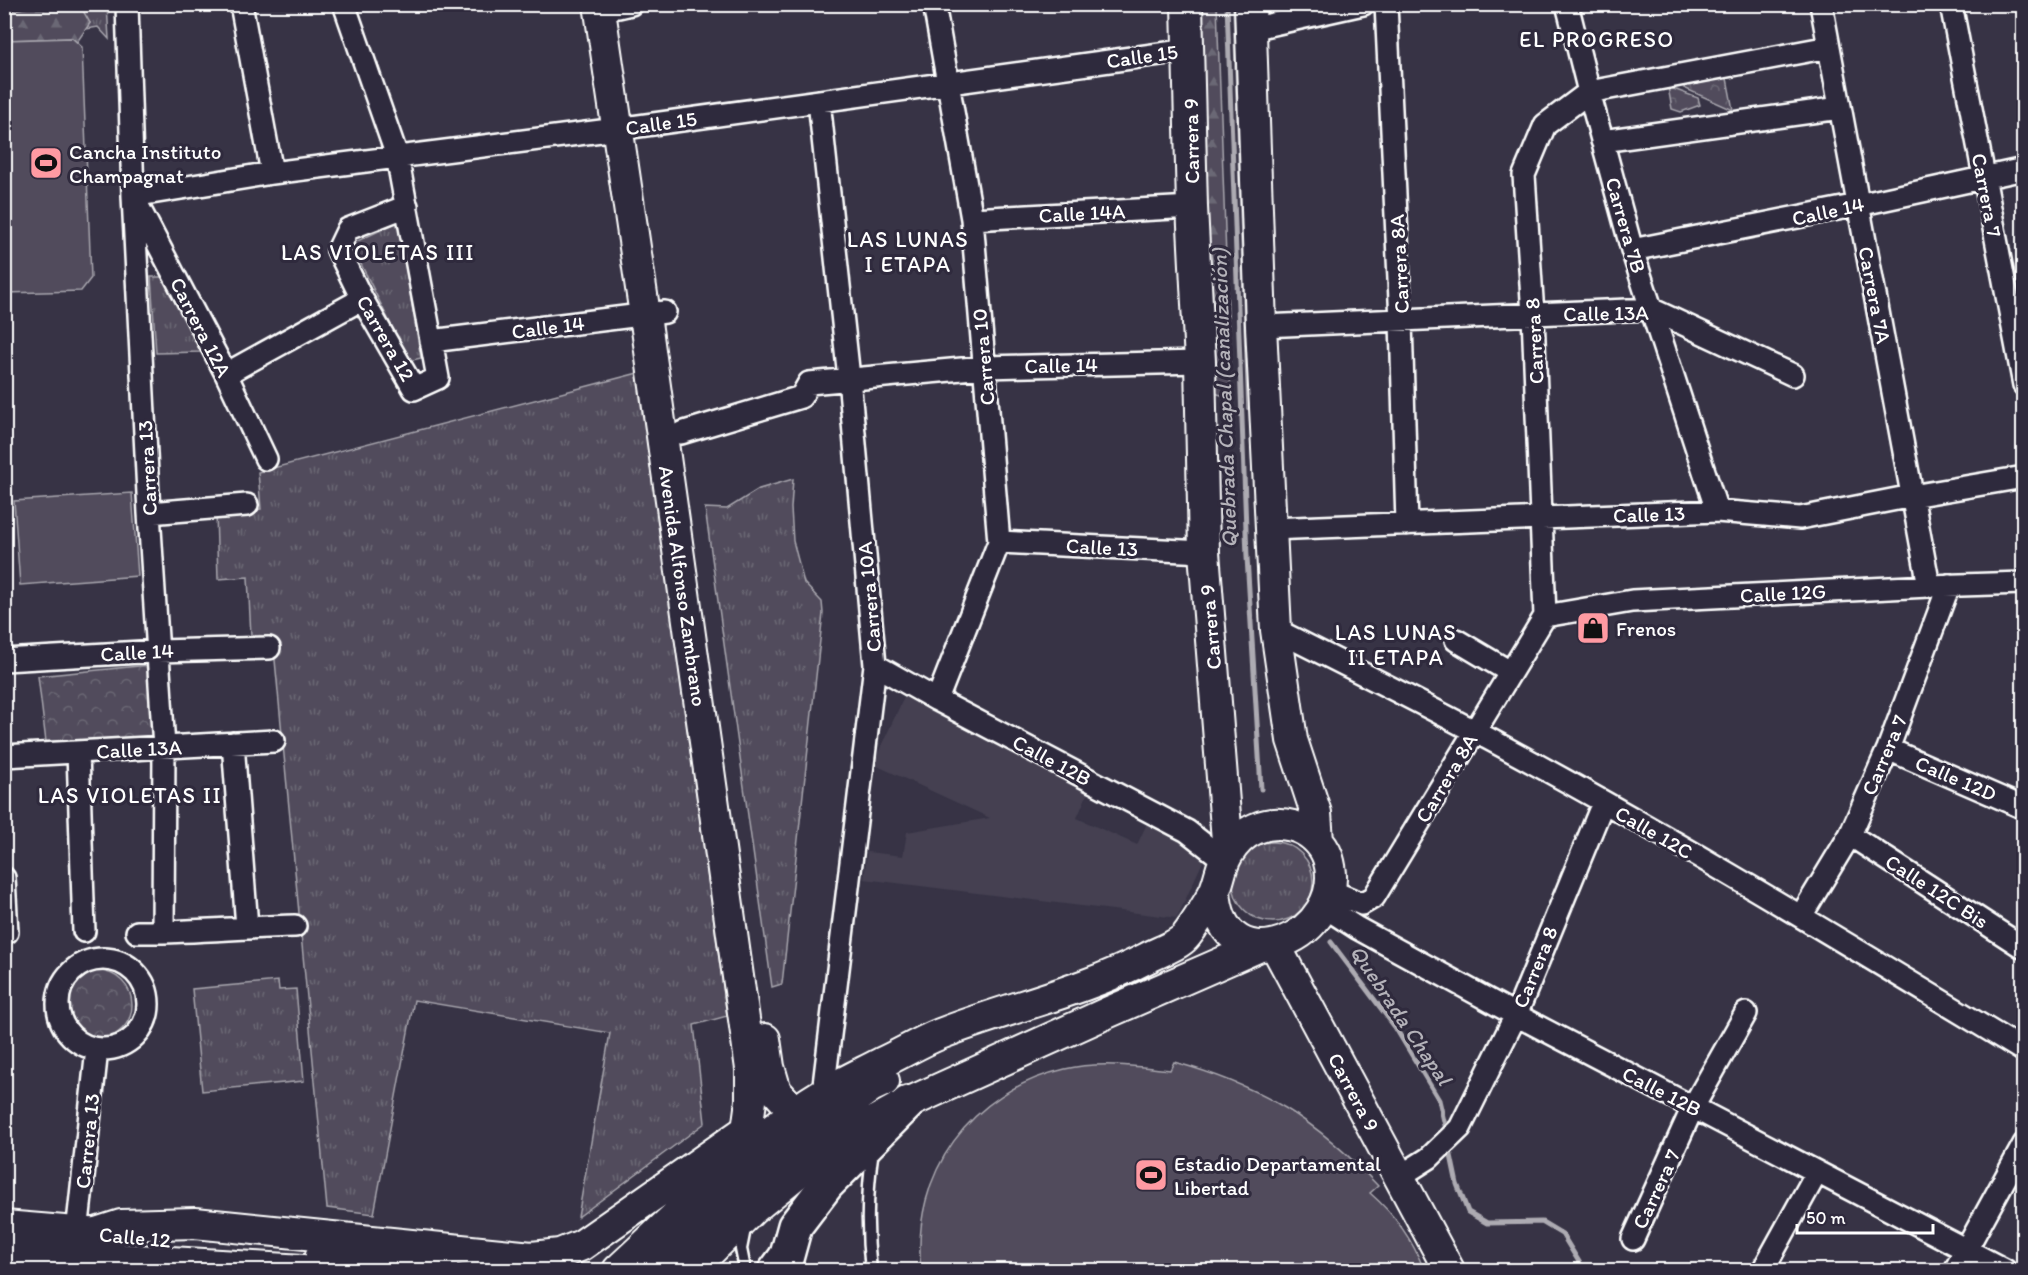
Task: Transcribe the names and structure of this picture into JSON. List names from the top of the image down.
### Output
{
  "streets": {
    "main road": ["Carrera 9", "Avenida Alfonso Zambrano", "Calle 12"],
    "street": [
      "Calle 15",
      "Carrera 7",
      "Calle 14",
      "Calle 14A",
      "Carrera 7B",
      "Carrera 8A",
      "Carrera 7A",
      "Calle 13A",
      "Carrera 12A",
      "Carrera 12",
      "Carrera 8",
      "Carrera 10",
      "Carrera 13",
      "Calle 13",
      "Calle 12G",
      "Carrera 10A",
      "Calle 12B",
      "Calle 12D",
      "Calle 12C",
      "Calle 12C Bis"
    ]
  },
  "crossings": [
    ["Calle 15", "Carrera 9"],
    ["Calle 15", "Carrera 12A"],
    ["Calle 15", "Carrera 12"],
    ["Calle 15", "Carrera 10"],
    ["Calle 15", "Carrera 13"],
    ["Calle 15", "Avenida Alfonso Zambrano"],
    ["Calle 15", "Carrera 10A"],
    ["Carrera 9", "Calle 14"],
    ["Carrera 9", "Calle 14A"],
    ["Carrera 9", "Carrera 8A"],
    ["Carrera 9", "Carrera 8"],
    ["Carrera 9", "Calle 13"],
    ["Carrera 9", "Calle 12B"],
    ["Carrera 7", "Calle 14"],
    ["Carrera 7", "Carrera 7A"],
    ["Carrera 7", "Calle 12G"],
    ["Carrera 7", "Calle 12B"],
    ["Carrera 7", "Calle 12D"],
    ["Carrera 7", "Calle 12C"],
    ["Carrera 7", "Calle 12C Bis"],
    ["Calle 14", "Carrera 7B"],
    ["Calle 14", "Carrera 7A"],
    ["Calle 14", "Carrera 12"],
    ["Calle 14", "Carrera 10"],
    ["Calle 14", "Carrera 13"],
    ["Calle 14", "Avenida Alfonso Zambrano"],
    ["Calle 14", "Carrera 10A"],
    ["Calle 14A", "Carrera 10"],
    ["Carrera 7B", "Calle 13A"],
    ["Carrera 7B", "Carrera 8"],
    ["Carrera 7B", "Calle 13"],
    ["Carrera 8A", "Calle 13A"],
    ["Carrera 8A", "Carrera 8"],
    ["Carrera 8A", "Calle 13"],
    ["Carrera 8A", "Calle 12G"],
    ["Carrera 8A", "Calle 12B"],
    ["Carrera 8A", "Calle 12C"],
    ["Carrera 7A", "Calle 13"],
    ["Carrera 7A", "Calle 12G"],
    ["Calle 13A", "Carrera 8"],
    ["Calle 13A", "Carrera 13"],
    ["Carrera 12A", "Carrera 13"],
    ["Carrera 8", "Calle 13"],
    ["Carrera 8", "Calle 12G"],
    ["Carrera 8", "Calle 12B"],
    ["Carrera 8", "Calle 12C"],
    ["Carrera 10", "Calle 13"],
    ["Carrera 10", "Calle 12B"],
    ["Carrera 13", "Calle 12"],
    ["Carrera 10A", "Calle 12B"]
  ],
  "districts": [
    "EL PROGRESO",
    "LAS LUNAS I ETAPA",
    "LAS VIOLETAS III",
    "LAS LUNAS II ETAPA",
    "LAS VIOLETAS II"
  ],
  "water": ["Quebrada Chapal (canalización)", "Quebrada Chapal"],
  "places": {
    "sports": ["Cancha Instituto Champagnat", "Estadio Departamental Libertad"],
    "shop": ["Frenos"]
  },
  "scale_bar": "50 m"
}
